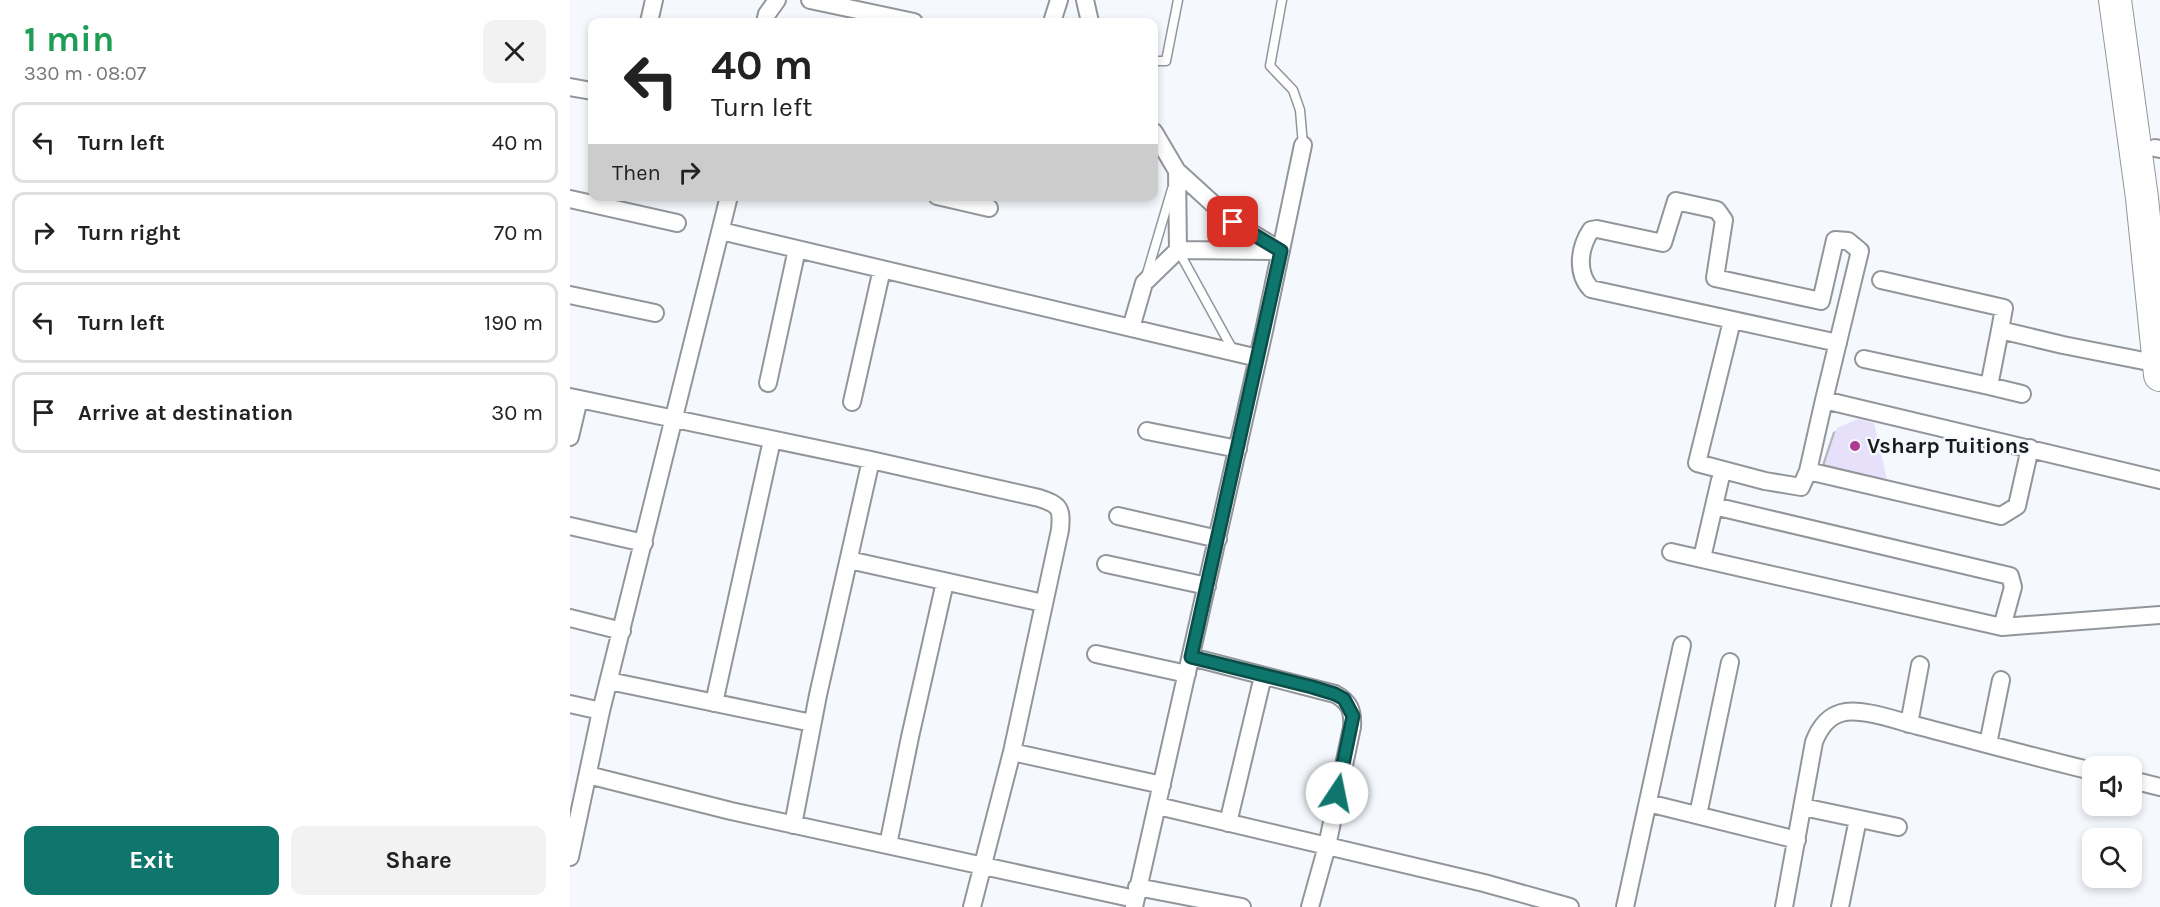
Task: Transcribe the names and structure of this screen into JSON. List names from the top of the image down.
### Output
{
  "places": ["Vsharp Tuitions"],
  "page": {
    "heading": ["1 min", "330 m · 08:07"],
    "turn": ["40 m", "Turn left"],
    "list": [
      {
        "name": "Turn left",
        "value": "40 m"
      },
      {
        "name": "Turn right",
        "value": "70 m"
      },
      {
        "name": "Turn left",
        "value": "190 m"
      },
      {
        "name": "Arrive at destination",
        "value": "30 m"
      }
    ],
    "then": "Then",
    "buttons": ["Exit", "Share"]
  }
}
